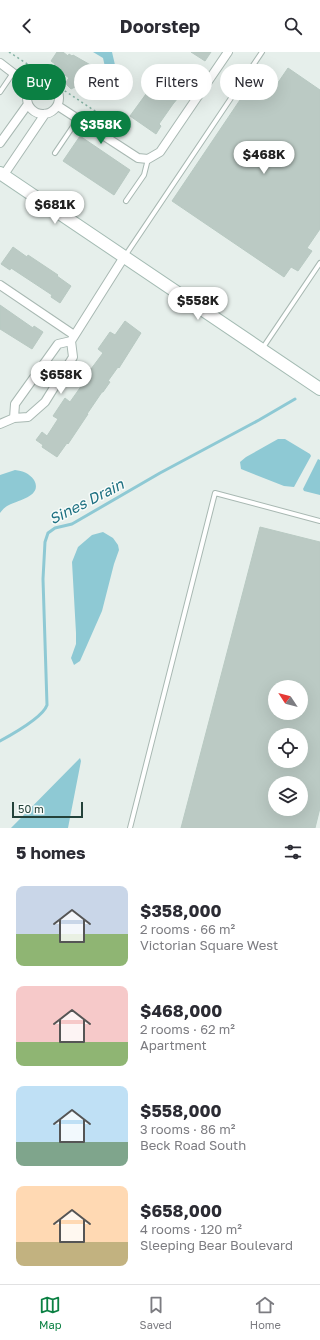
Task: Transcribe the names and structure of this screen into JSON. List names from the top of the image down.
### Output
{
  "water": ["Sines Drain"],
  "scale_bar": "50 m",
  "north": "top left",
  "page": {
    "header": "Doorstep",
    "chip": [
      "Buy",
      "Rent",
      "Filters",
      "New"
    ],
    "price": [
      "$358K",
      "$468K",
      "$681K",
      "$558K",
      "$658K"
    ],
    "scale": "50 m",
    "heading": "5 homes",
    "list": [
      {
        "name": "$358,000",
        "note": "2 rooms · 66 m² · Victorian Square West"
      },
      {
        "name": "$468,000",
        "note": "2 rooms · 62 m² · Apartment"
      },
      {
        "name": "$558,000",
        "note": "3 rooms · 86 m² · Beck Road South"
      },
      {
        "name": "$658,000",
        "note": "4 rooms · 120 m² · Sleeping Bear Boulevard"
      }
    ],
    "tabs": ["Map", "Saved", "Home"]
  }
}
